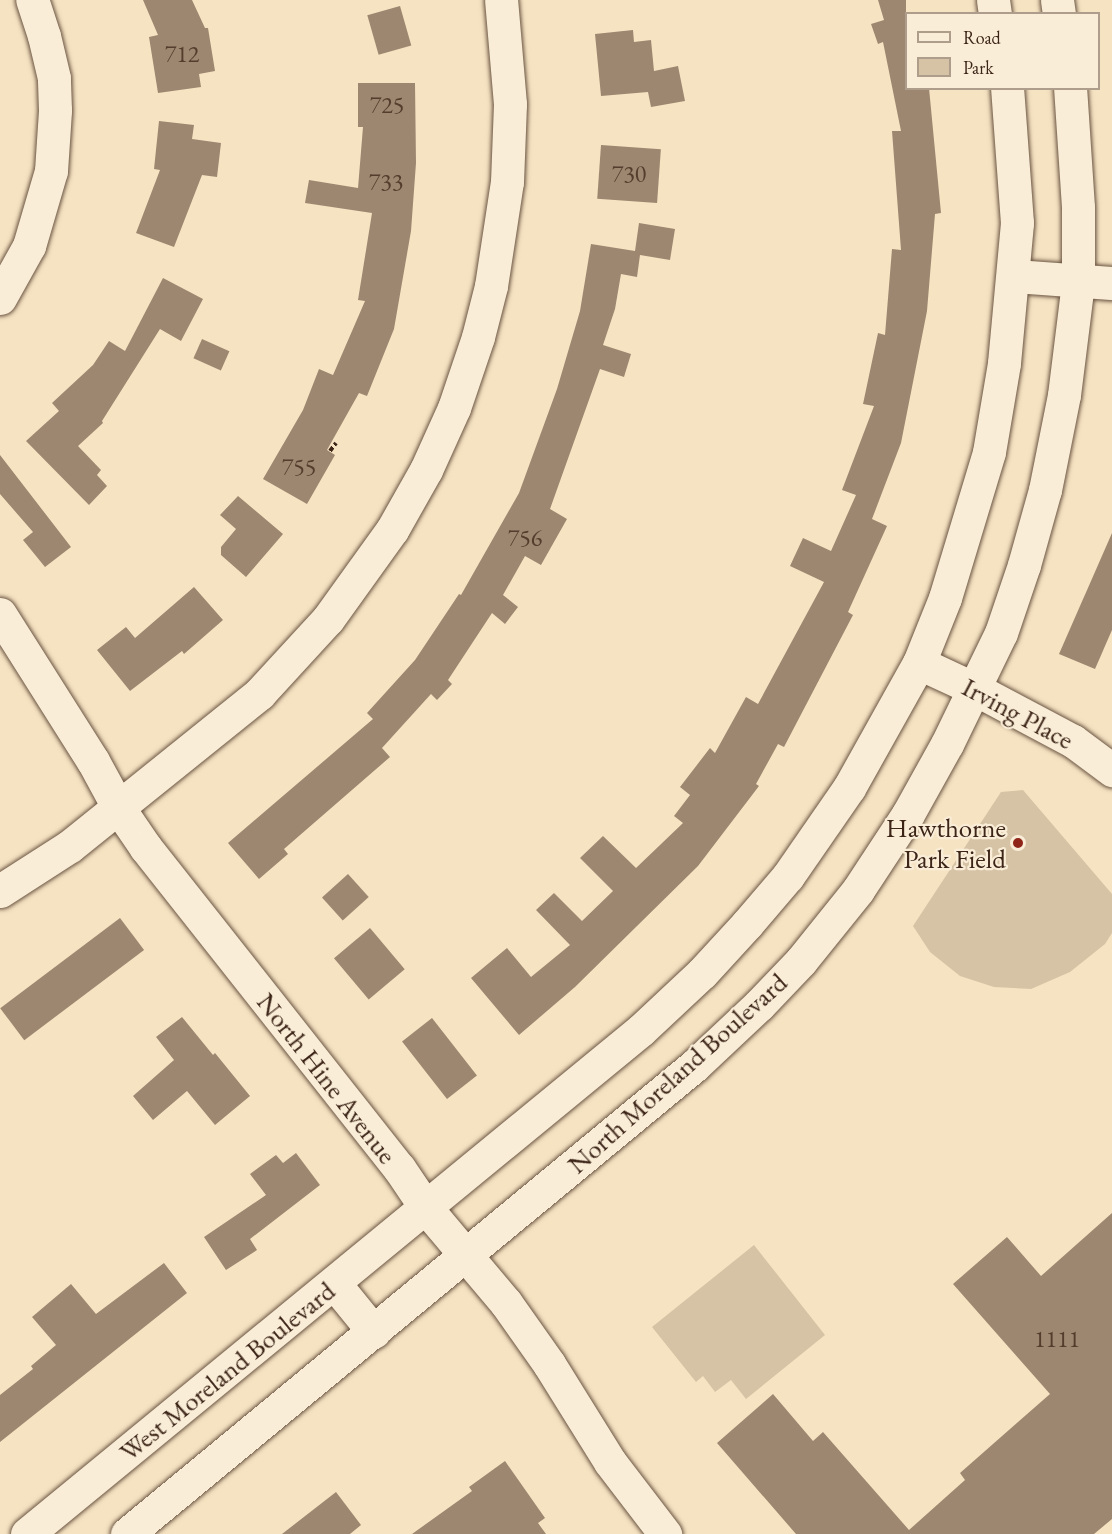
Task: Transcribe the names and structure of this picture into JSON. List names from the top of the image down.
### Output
{
  "streets": {
    "street": [
      "Irving Place",
      "North Moreland Boulevard",
      "North Hine Avenue",
      "West Moreland Boulevard"
    ]
  },
  "crossings": [
    ["Irving Place", "North Moreland Boulevard"],
    ["North Moreland Boulevard", "North Hine Avenue"],
    ["North Moreland Boulevard", "West Moreland Boulevard"],
    ["North Hine Avenue", "West Moreland Boulevard"]
  ],
  "places": ["Hawthorne Park Field"],
  "house_numbers": [
    "712",
    "725",
    "730",
    "733",
    "755",
    "756",
    "1111"
  ],
  "legend": ["Road", "Park"]
}
